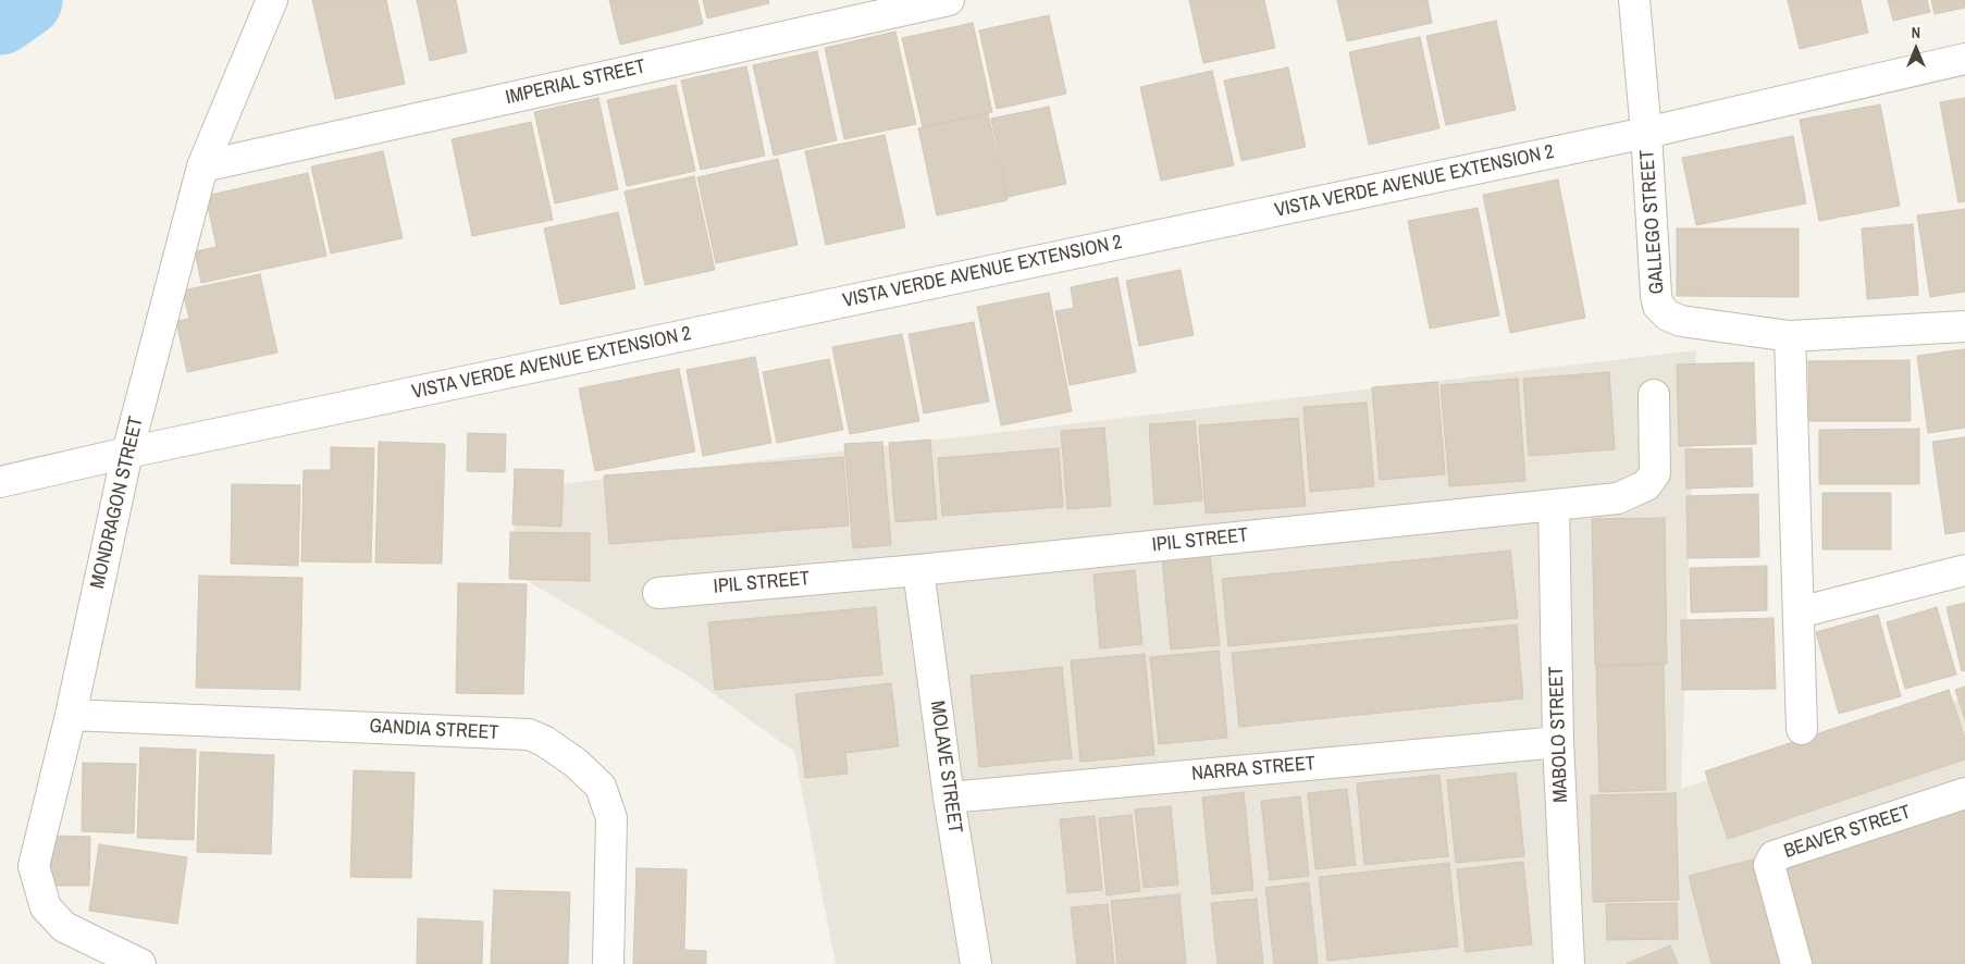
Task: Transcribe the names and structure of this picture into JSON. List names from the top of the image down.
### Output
{
  "streets": {
    "street": [
      "IMPERIAL STREET",
      "VISTA VERDE AVENUE EXTENSION 2",
      "GALLEGO STREET",
      "MONDRAGON STREET",
      "IPIL STREET",
      "GANDIA STREET",
      "MABOLO STREET",
      "MOLAVE STREET",
      "NARRA STREET",
      "BEAVER STREET"
    ]
  },
  "crossings": [
    ["IMPERIAL STREET", "MONDRAGON STREET"],
    ["VISTA VERDE AVENUE EXTENSION 2", "GALLEGO STREET"],
    ["VISTA VERDE AVENUE EXTENSION 2", "MONDRAGON STREET"],
    ["MONDRAGON STREET", "GANDIA STREET"],
    ["IPIL STREET", "MABOLO STREET"],
    ["IPIL STREET", "MOLAVE STREET"],
    ["MABOLO STREET", "NARRA STREET"],
    ["MOLAVE STREET", "NARRA STREET"]
  ],
  "north": "top"
}
